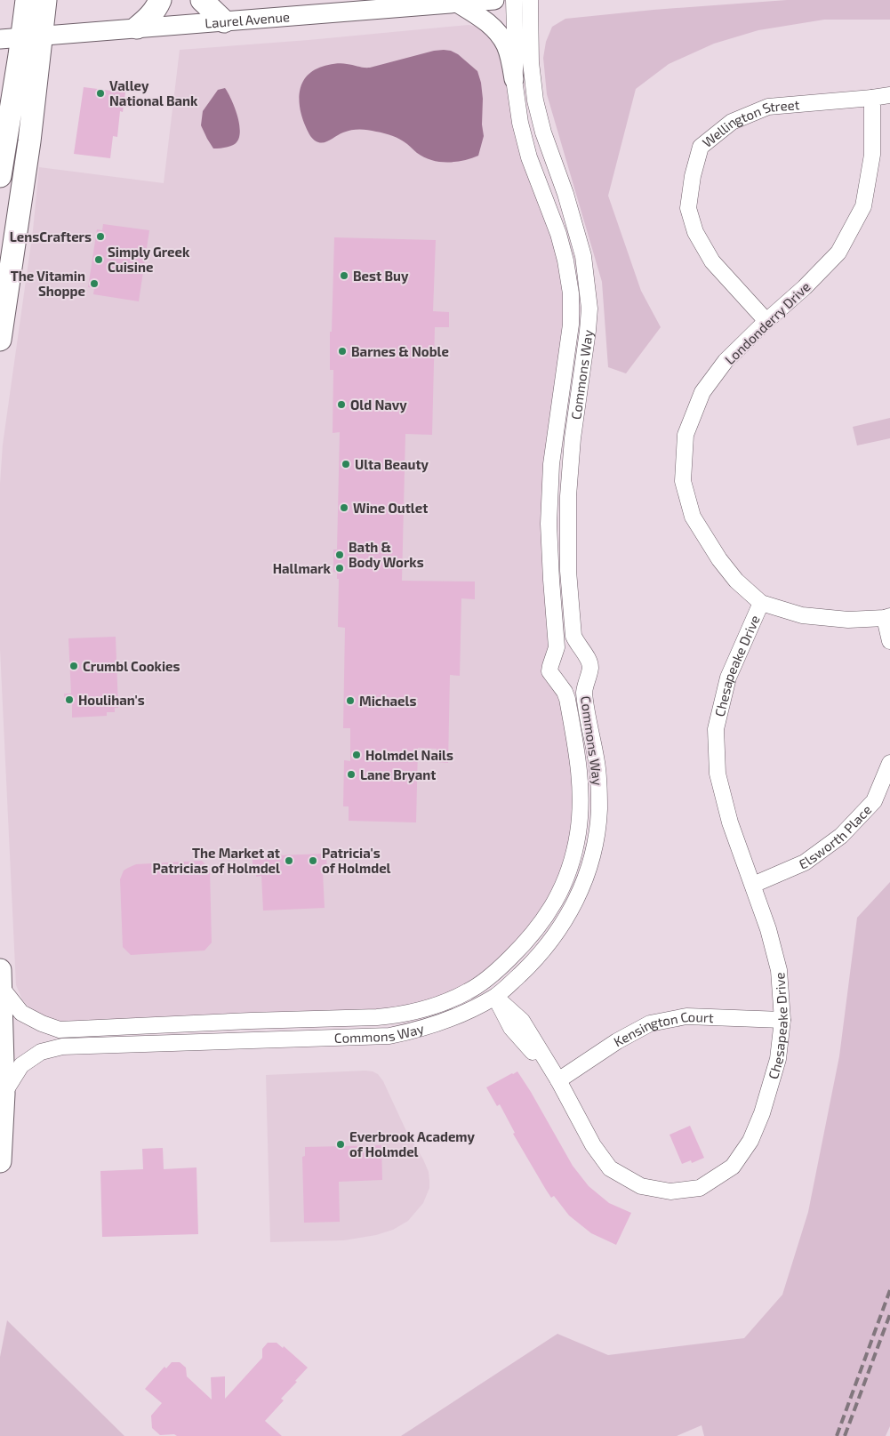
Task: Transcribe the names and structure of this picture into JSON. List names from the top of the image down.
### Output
{
  "streets": {
    "main road": ["Laurel Avenue"],
    "street": [
      "Wellington Street",
      "Londonderry Drive",
      "Commons Way",
      "Chesapeake Drive",
      "Elsworth Place",
      "Kensington Court"
    ]
  },
  "crossings": [
    ["Wellington Street", "Londonderry Drive"],
    ["Londonderry Drive", "Chesapeake Drive"],
    ["Commons Way", "Chesapeake Drive"],
    ["Chesapeake Drive", "Elsworth Place"],
    ["Chesapeake Drive", "Kensington Court"]
  ],
  "places": [
    "Valley National Bank",
    "LensCrafters",
    "Simply Greek Cuisine",
    "Best Buy",
    "The Vitamin Shoppe",
    "Barnes & Noble",
    "Old Navy",
    "Ulta Beauty",
    "Wine Outlet",
    "Bath & Body Works",
    "Hallmark",
    "Crumbl Cookies",
    "Houlihan's",
    "Michaels",
    "Holmdel Nails",
    "Lane Bryant",
    "The Market at Patricias of Holmdel",
    "Patricia's of Holmdel",
    "Everbrook Academy of Holmdel"
  ]
}
